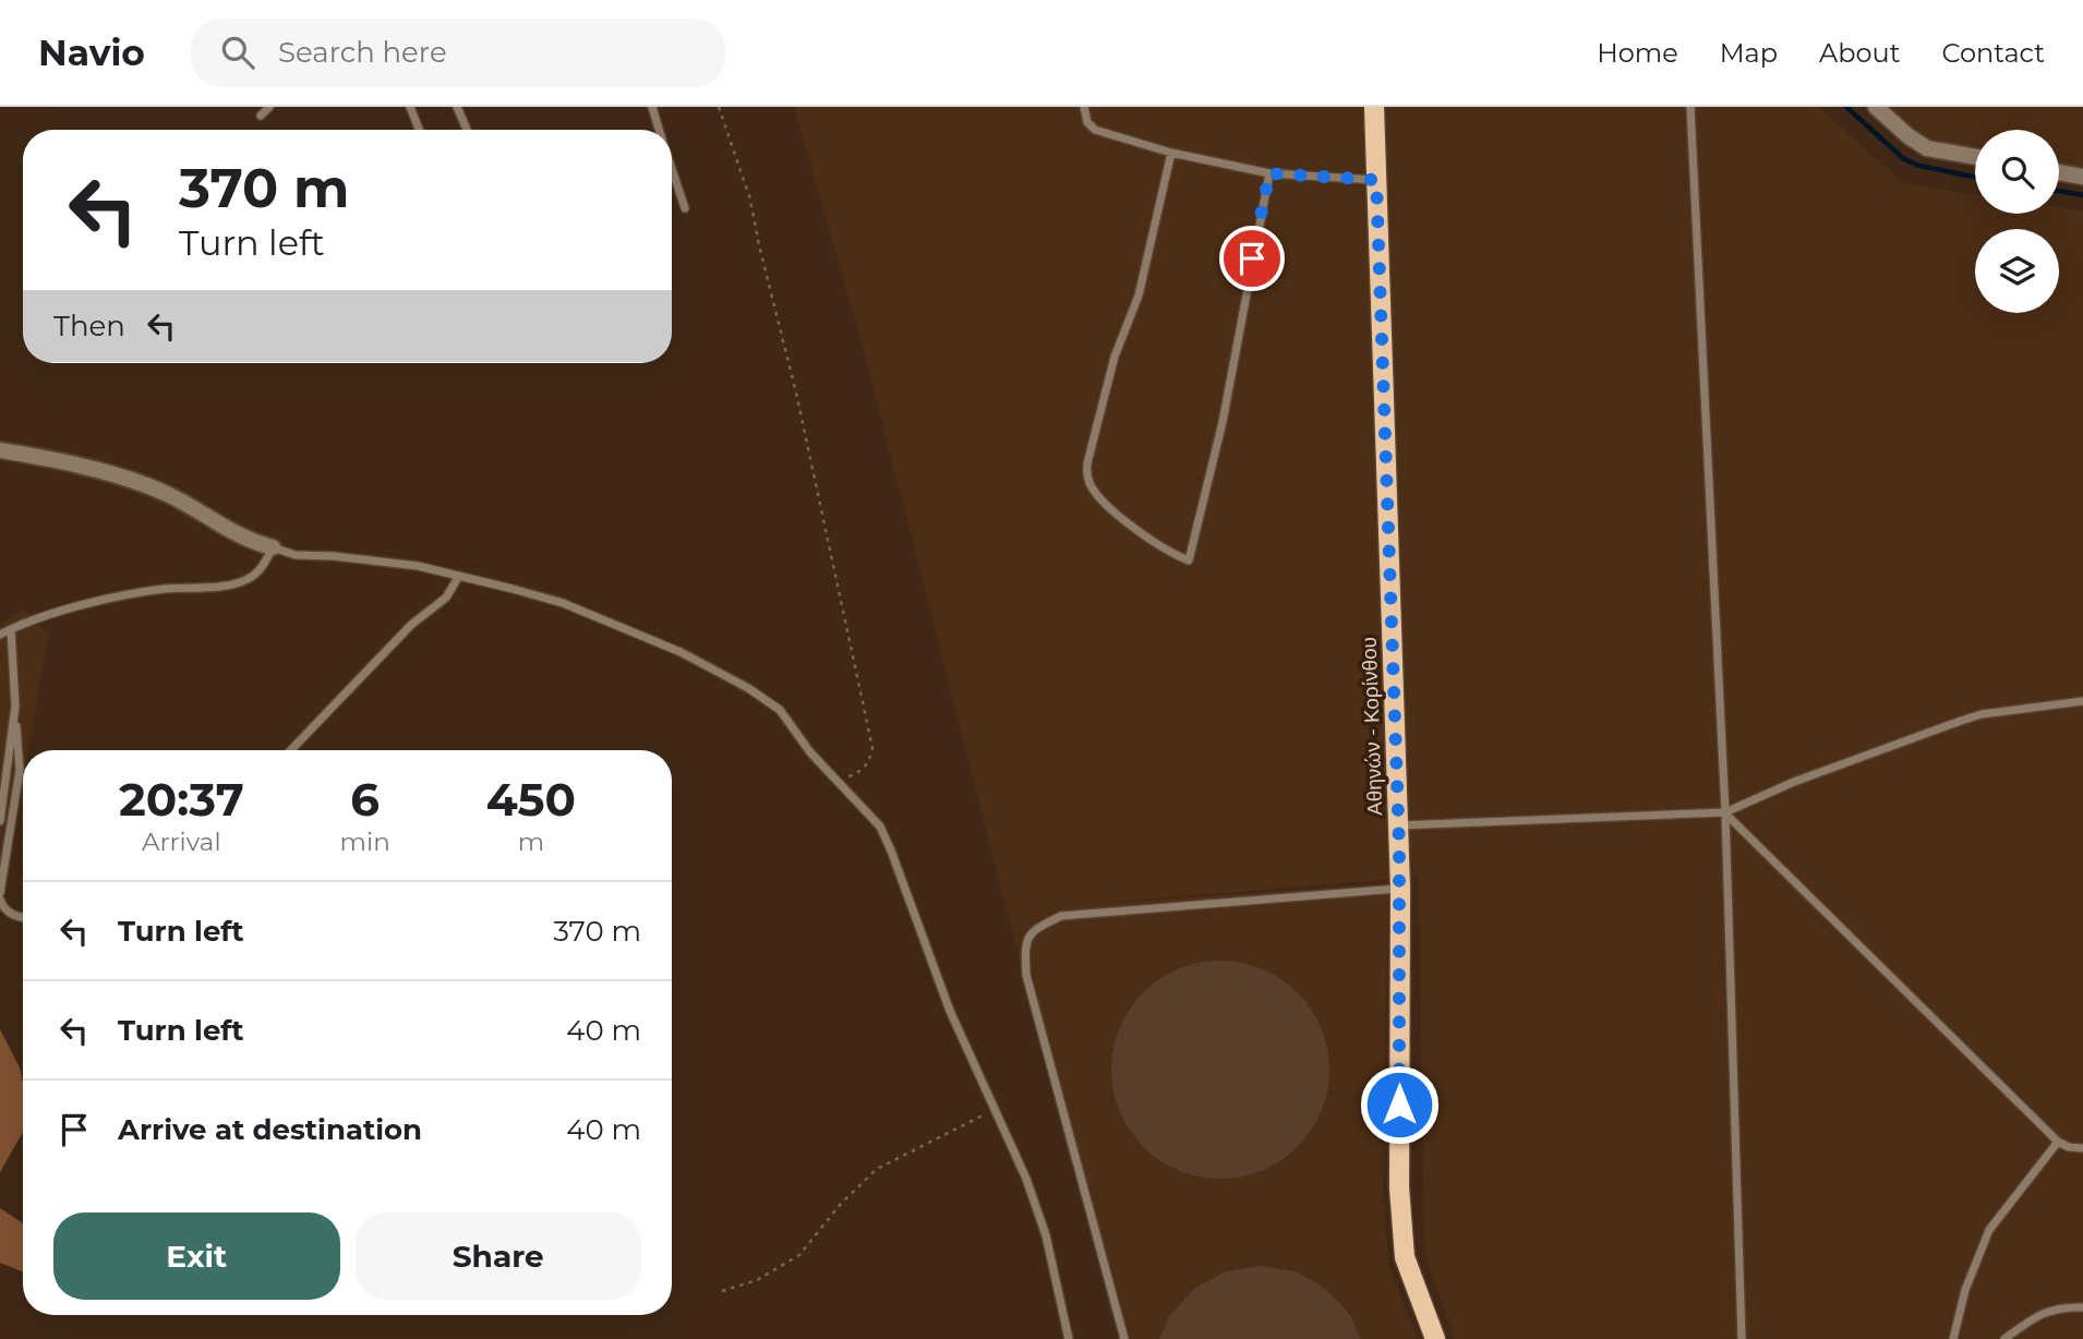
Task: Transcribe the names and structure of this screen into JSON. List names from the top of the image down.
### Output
{
  "streets": {
    "main road": ["Αθηνών - Κορίνθου"]
  },
  "page": {
    "header": "Navio",
    "search": "Search here",
    "nav": [
      "Home",
      "Map",
      "About",
      "Contact"
    ],
    "turn": ["370 m", "Turn left"],
    "then": "Then",
    "eta": [
      "20:37",
      "Arrival",
      "6",
      "min",
      "450",
      "m"
    ],
    "list": [
      {
        "name": "Turn left",
        "value": "370 m"
      },
      {
        "name": "Turn left",
        "value": "40 m"
      },
      {
        "name": "Arrive at destination",
        "value": "40 m"
      }
    ],
    "buttons": ["Exit", "Share"]
  }
}
